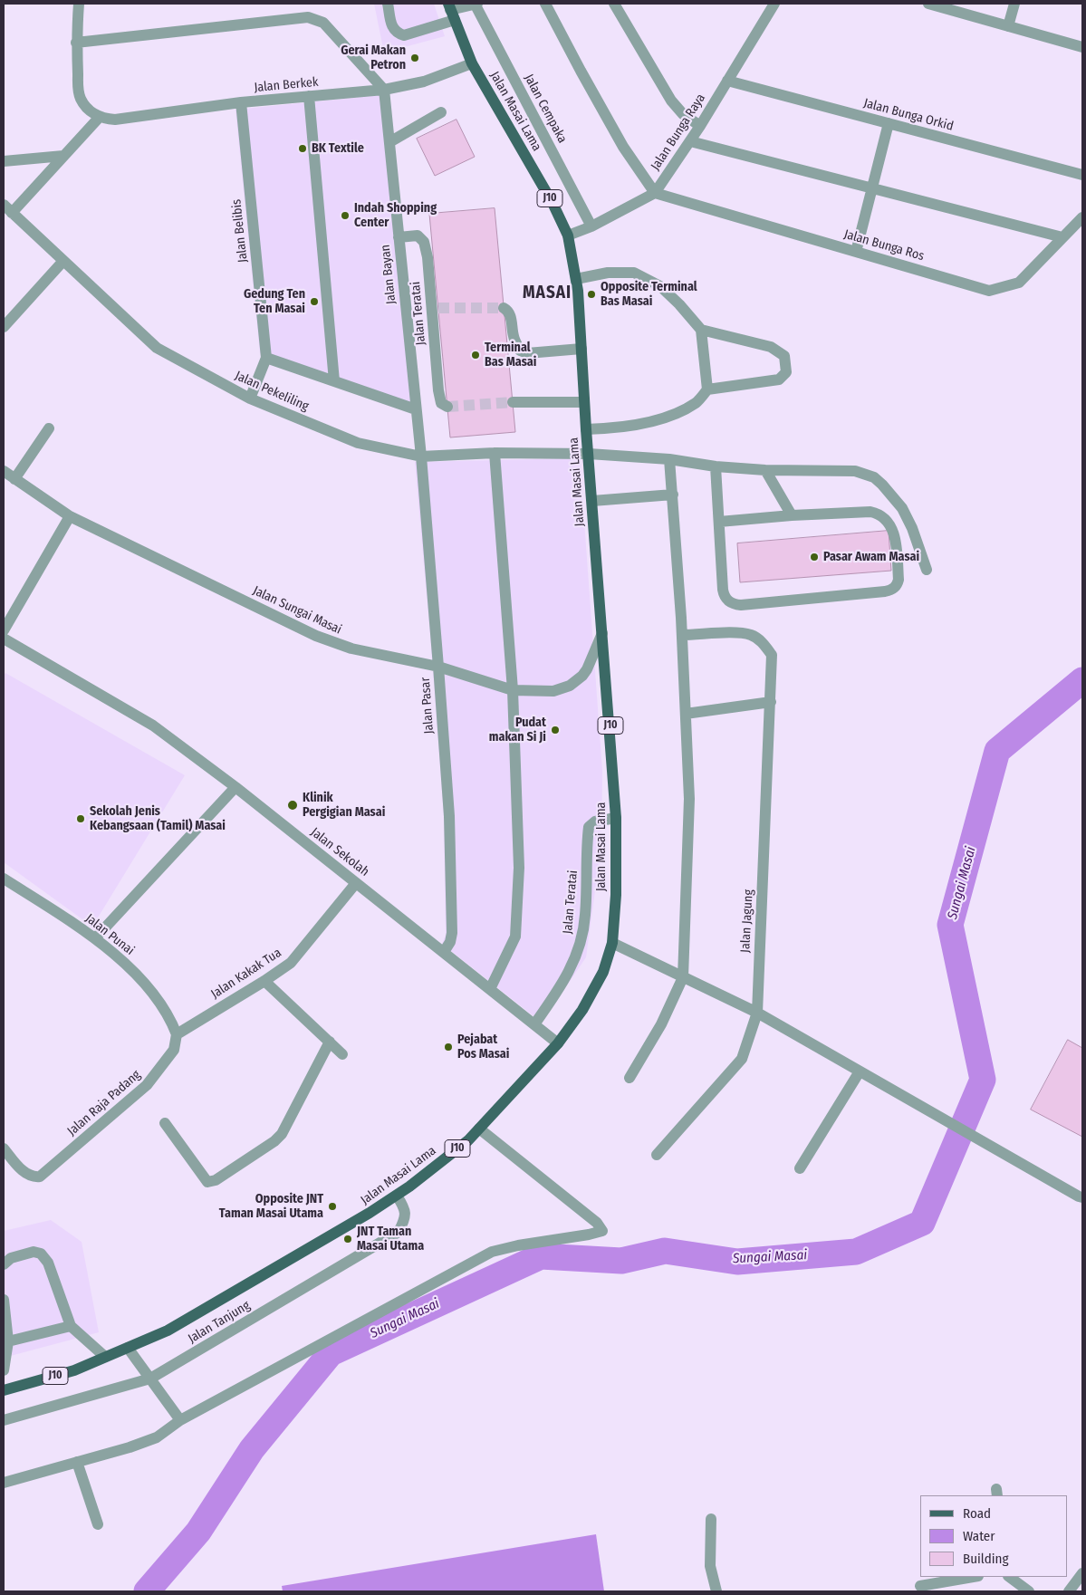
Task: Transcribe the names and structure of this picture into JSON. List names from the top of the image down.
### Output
{
  "streets": {
    "main road": ["Jalan Masai Lama", "J10"],
    "street": [
      "Jalan Berkek",
      "Jalan Cempaka",
      "Jalan Bunga Orkid",
      "Jalan Bunga Raya",
      "Jalan Belibis",
      "Jalan Bunga Ros",
      "Jalan Bayan",
      "Jalan Teratai",
      "Jalan Pekeliling",
      "Jalan Sungai Masai",
      "Jalan Pasar",
      "Jalan Sekolah",
      "Jalan Jagung",
      "Jalan Punai",
      "Jalan Kakak Tua",
      "Jalan Raja Padang",
      "Jalan Tanjung"
    ]
  },
  "crossings": [
    ["Jalan Berkek", "Jalan Masai Lama"],
    ["Jalan Berkek", "Jalan Belibis"],
    ["Jalan Berkek", "Jalan Bayan"],
    ["Jalan Cempaka", "Jalan Bunga Raya"],
    ["Jalan Masai Lama", "Jalan Bunga Raya"],
    ["Jalan Masai Lama", "Jalan Teratai"],
    ["Jalan Masai Lama", "Jalan Pekeliling"],
    ["Jalan Masai Lama", "Jalan Sungai Masai"],
    ["Jalan Masai Lama", "Jalan Sekolah"],
    ["Jalan Masai Lama", "Jalan Tanjung"],
    ["Jalan Bunga Orkid", "Jalan Bunga Raya"],
    ["Jalan Bunga Raya", "Jalan Bunga Ros"],
    ["Jalan Belibis", "Jalan Pekeliling"],
    ["Jalan Bayan", "Jalan Teratai"],
    ["Jalan Bayan", "Jalan Pekeliling"],
    ["Jalan Bayan", "Jalan Pasar"],
    ["Jalan Teratai", "Jalan Sekolah"],
    ["Jalan Pekeliling", "Jalan Pasar"],
    ["Jalan Sungai Masai", "Jalan Pasar"],
    ["Jalan Pasar", "Jalan Sekolah"],
    ["Jalan Sekolah", "Jalan Kakak Tua"],
    ["Jalan Punai", "Jalan Kakak Tua"],
    ["Jalan Punai", "Jalan Raja Padang"],
    ["Jalan Kakak Tua", "Jalan Raja Padang"]
  ],
  "districts": ["MASAI"],
  "water": ["Sungai Masai"],
  "places": [
    "Gerai Makan Petron",
    "BK Textile",
    "Indah Shopping Center",
    "Opposite Terminal Bas Masai",
    "Gedung Ten Ten Masai",
    "Terminal Bas Masai",
    "Pasar Awam Masai",
    "Pudat makan Si Ji",
    "Klinik Pergigian Masai",
    "Sekolah Jenis Kebangsaan (Tamil) Masai",
    "Pejabat Pos Masai",
    "Opposite JNT Taman Masai Utama",
    "JNT Taman Masai Utama"
  ],
  "legend": ["Road", "Water", "Building"]
}
